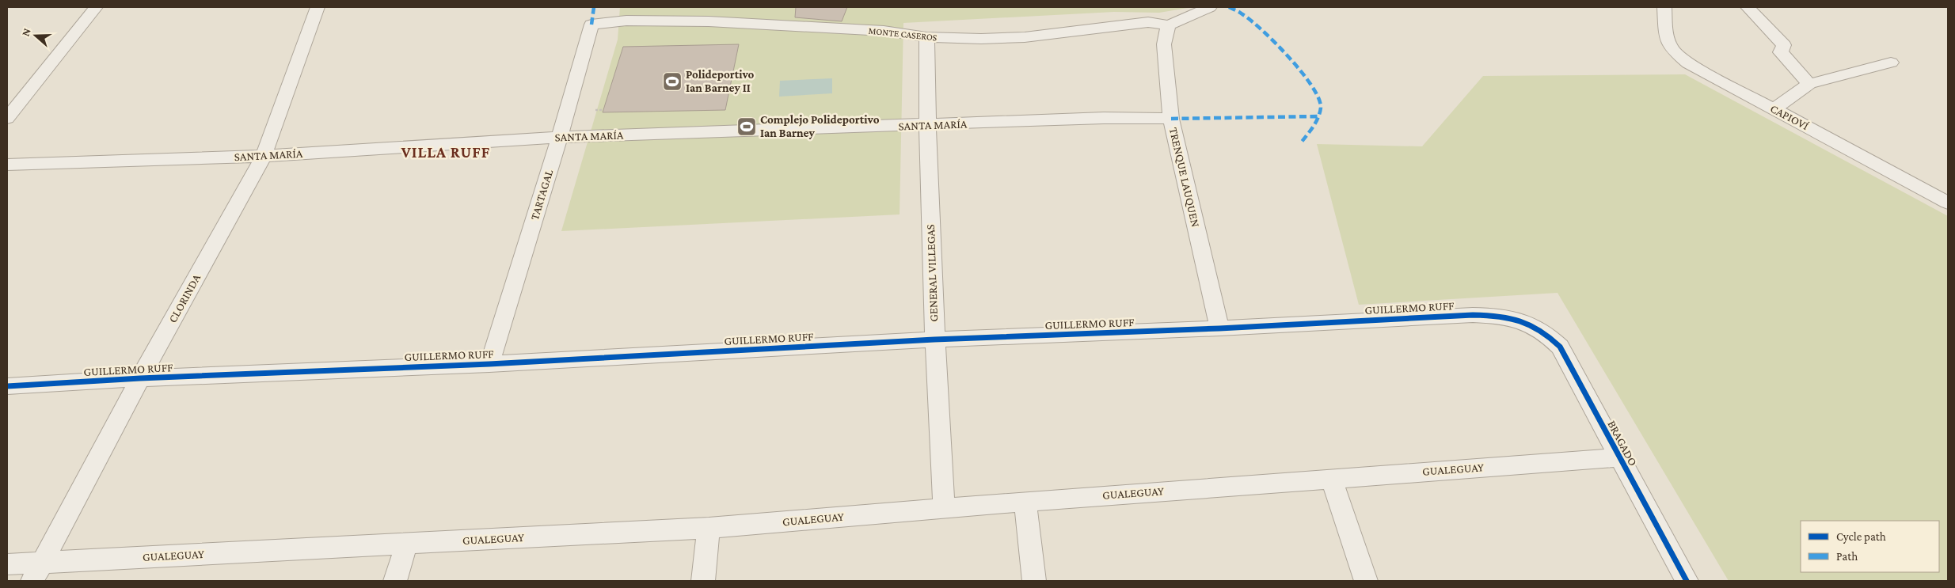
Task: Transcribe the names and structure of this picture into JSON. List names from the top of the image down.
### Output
{
  "streets": {
    "street": [
      "MONTE CASEROS",
      "CAPIOVÍ",
      "SANTA MARÍA",
      "TRENQUE LAUQUEN",
      "TARTAGAL",
      "GENERAL VILLEGAS",
      "CLORINDA",
      "GUILLERMO RUFF",
      "BRAGADO",
      "GUALEGUAY"
    ]
  },
  "crossings": [
    ["MONTE CASEROS", "TRENQUE LAUQUEN"],
    ["MONTE CASEROS", "TARTAGAL"],
    ["MONTE CASEROS", "GENERAL VILLEGAS"],
    ["SANTA MARÍA", "TRENQUE LAUQUEN"],
    ["SANTA MARÍA", "TARTAGAL"],
    ["SANTA MARÍA", "GENERAL VILLEGAS"],
    ["SANTA MARÍA", "CLORINDA"],
    ["TRENQUE LAUQUEN", "GUILLERMO RUFF"],
    ["TARTAGAL", "GUILLERMO RUFF"],
    ["GENERAL VILLEGAS", "GUILLERMO RUFF"],
    ["GENERAL VILLEGAS", "GUALEGUAY"],
    ["CLORINDA", "GUILLERMO RUFF"],
    ["CLORINDA", "GUALEGUAY"],
    ["GUILLERMO RUFF", "BRAGADO"],
    ["BRAGADO", "GUALEGUAY"]
  ],
  "districts": ["VILLA RUFF"],
  "places": {
    "sports": ["Polideportivo Ian Barney II", "Complejo Polideportivo Ian Barney"]
  },
  "legend": ["Cycle path", "Path"],
  "north": "left"
}
